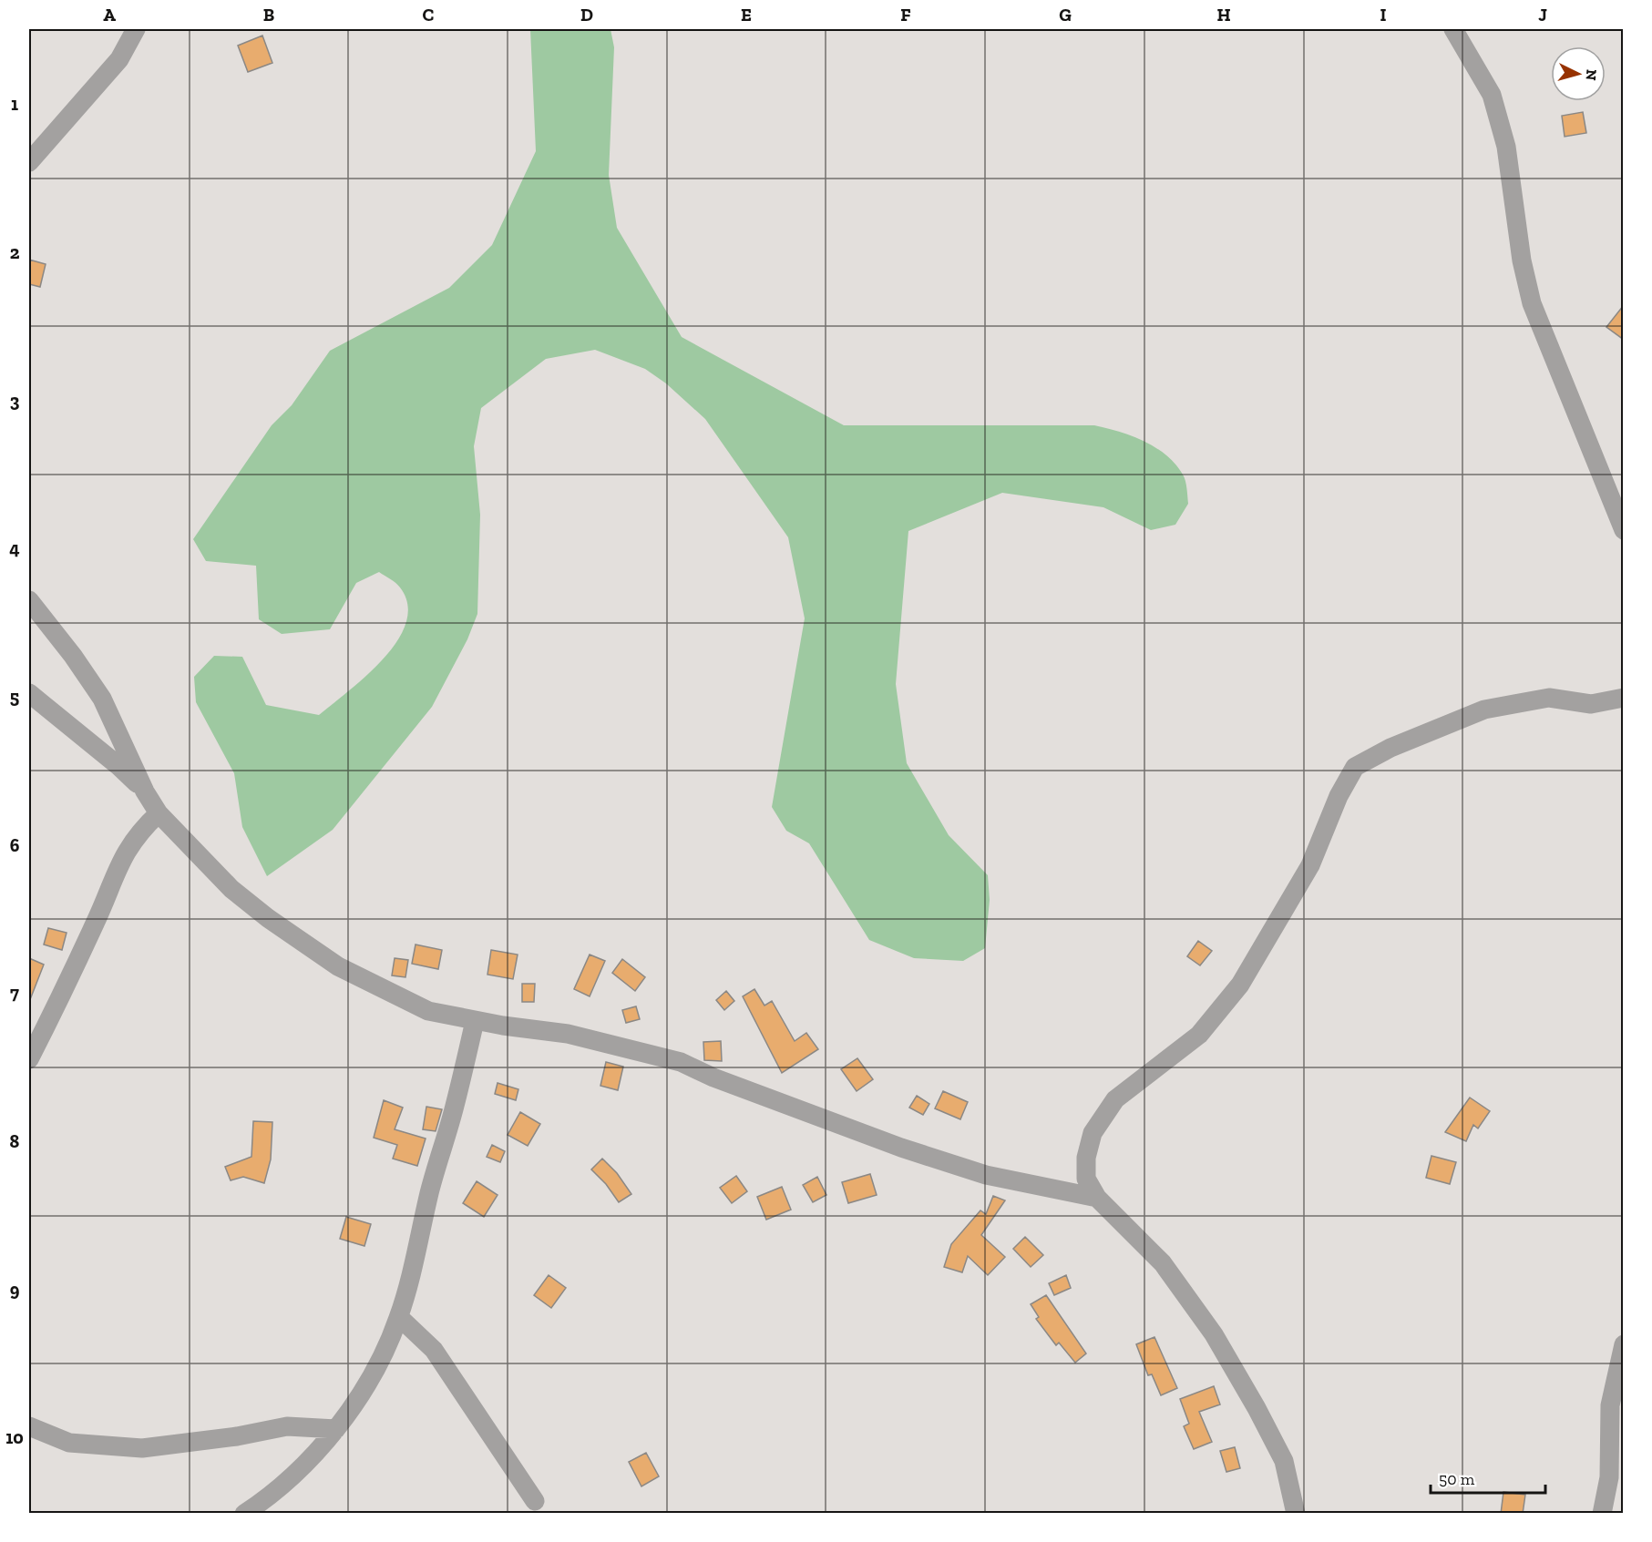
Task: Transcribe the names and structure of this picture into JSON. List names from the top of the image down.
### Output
{
  "scale_bar": "50 m",
  "north": "right",
  "grid": {
    "columns": [
      "A",
      "B",
      "C",
      "D",
      "E",
      "F",
      "G",
      "H",
      "I",
      "J"
    ],
    "rows": [
      "1",
      "2",
      "3",
      "4",
      "5",
      "6",
      "7",
      "8",
      "9",
      "10"
    ]
  }
}
